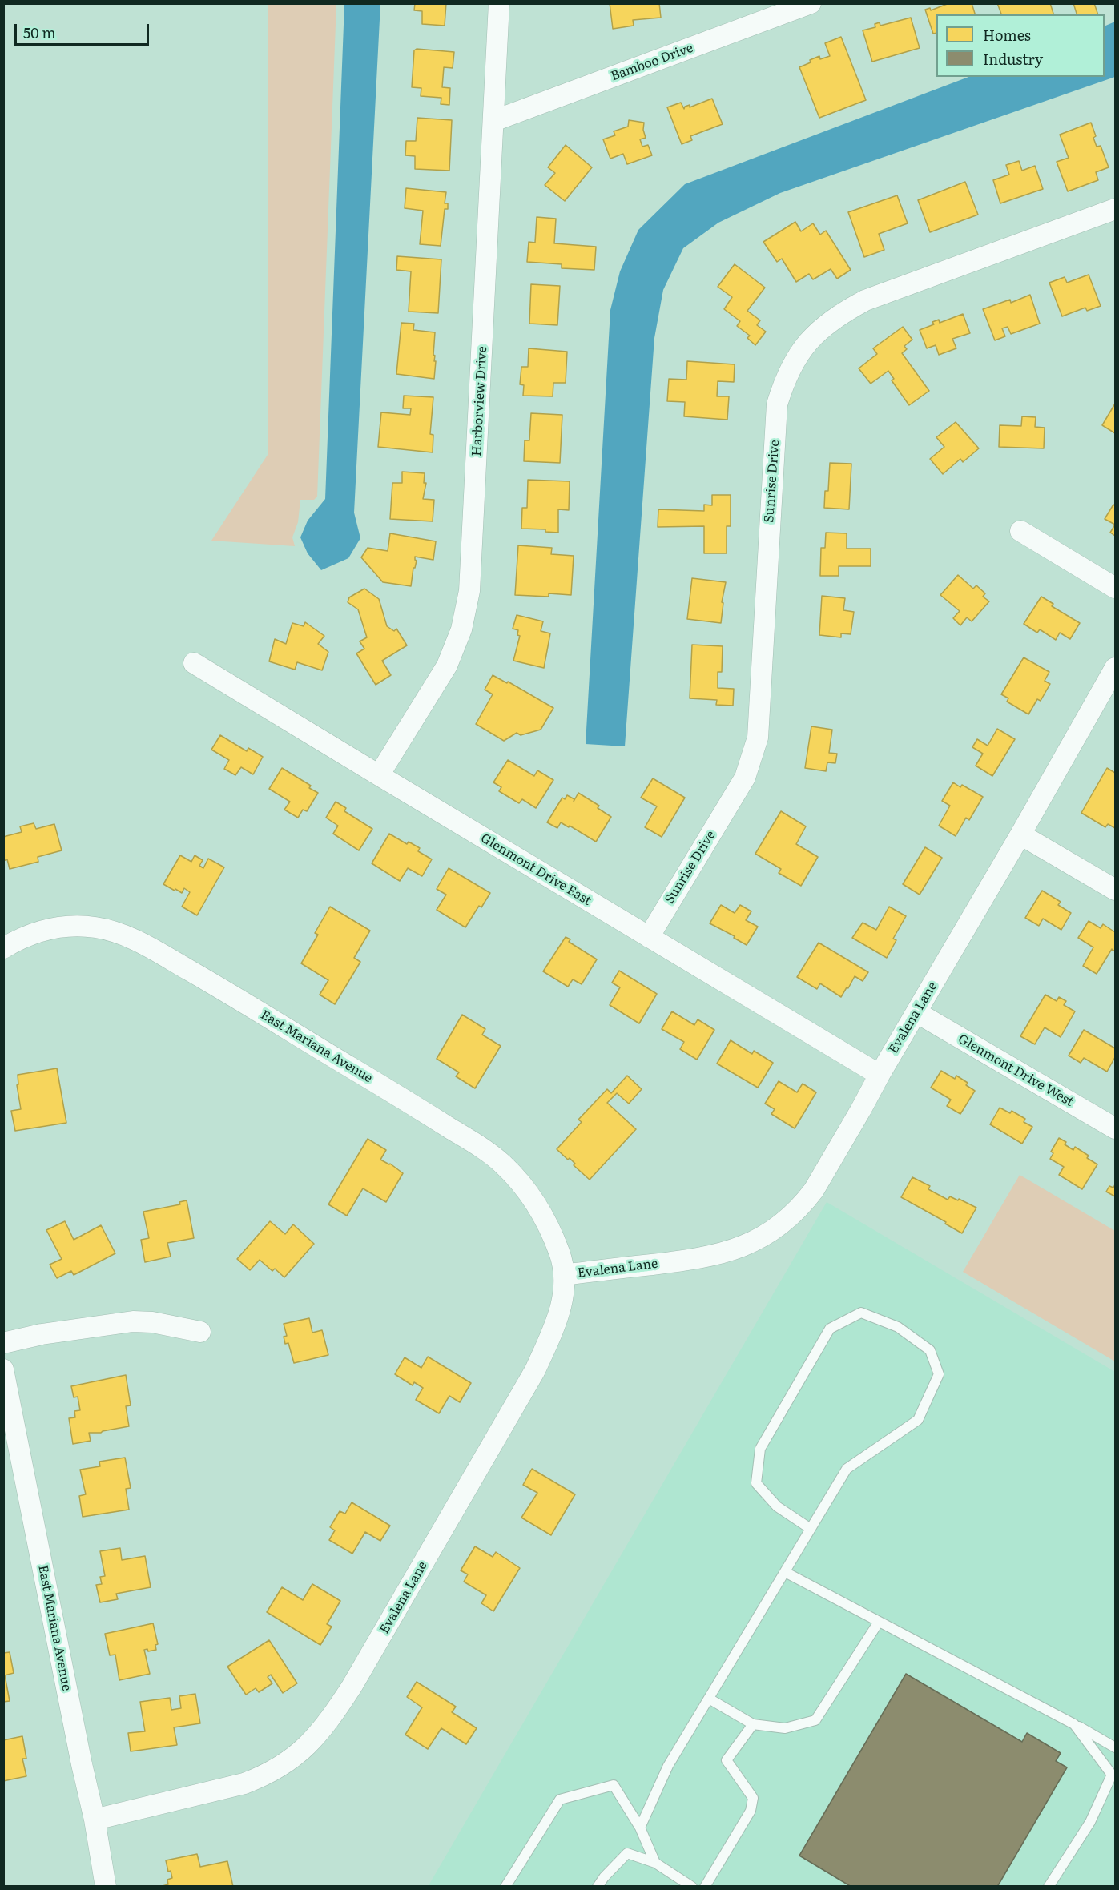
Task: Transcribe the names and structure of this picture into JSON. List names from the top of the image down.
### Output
{
  "streets": {
    "street": [
      "Bamboo Drive",
      "Harborview Drive",
      "Sunrise Drive",
      "Glenmont Drive East",
      "Evalena Lane",
      "East Mariana Avenue",
      "Glenmont Drive West"
    ]
  },
  "crossings": [
    ["Bamboo Drive", "Harborview Drive"],
    ["Harborview Drive", "Glenmont Drive East"],
    ["Sunrise Drive", "Glenmont Drive East"],
    ["Glenmont Drive East", "Evalena Lane"],
    ["Evalena Lane", "East Mariana Avenue"],
    ["Evalena Lane", "Glenmont Drive West"]
  ],
  "legend": ["Homes", "Industry"],
  "scale_bar": "50 m"
}
